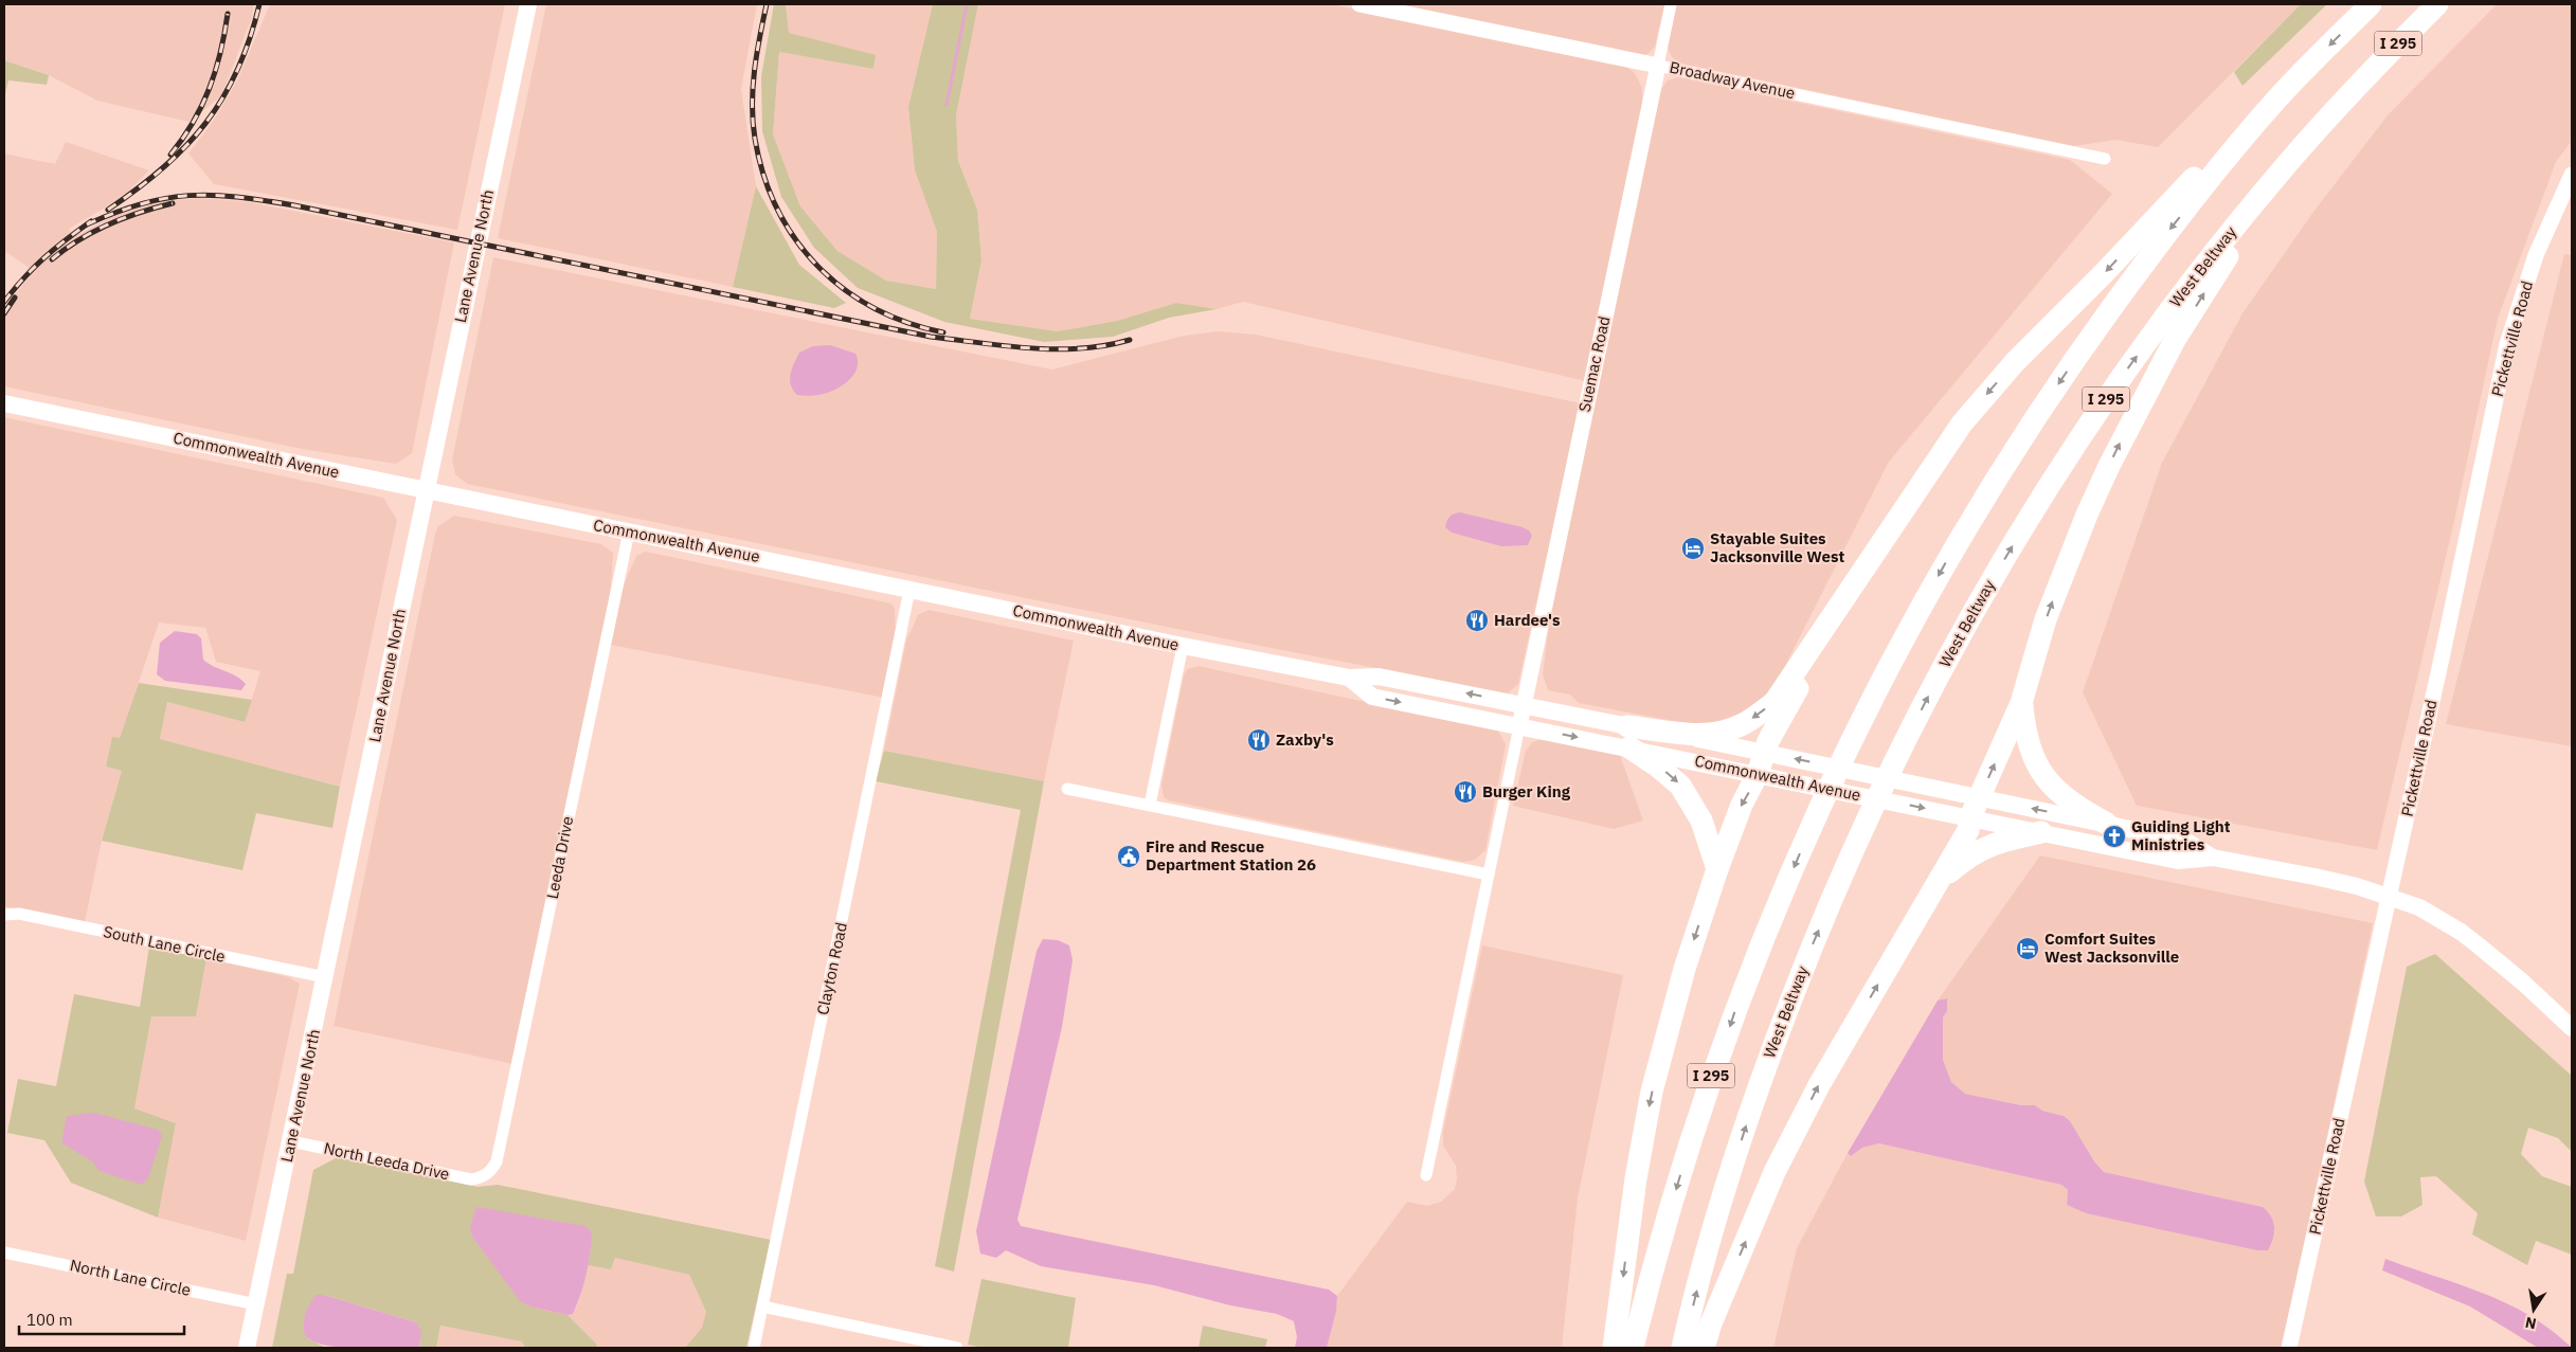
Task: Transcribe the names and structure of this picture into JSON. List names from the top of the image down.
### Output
{
  "streets": {
    "highway": ["I 295", "West Beltway"],
    "main road": ["Lane Avenue North", "Commonwealth Avenue"],
    "street": [
      "Broadway Avenue",
      "Pickettville Road",
      "Suemac Road",
      "Leeda Drive",
      "South Lane Circle",
      "Clayton Road",
      "North Leeda Drive",
      "North Lane Circle"
    ]
  },
  "crossings": [
    ["Broadway Avenue", "Suemac Road"],
    ["Lane Avenue North", "Commonwealth Avenue"],
    ["Lane Avenue North", "South Lane Circle"],
    ["Lane Avenue North", "North Leeda Drive"],
    ["Lane Avenue North", "North Lane Circle"],
    ["Pickettville Road", "Commonwealth Avenue"],
    ["Suemac Road", "Commonwealth Avenue"],
    ["Commonwealth Avenue", "Leeda Drive"],
    ["Commonwealth Avenue", "Clayton Road"],
    ["Leeda Drive", "North Leeda Drive"]
  ],
  "places": {
    "hotel": ["Stayable Suites Jacksonville West", "Comfort Suites West Jacksonville"],
    "restaurant": ["Hardee's", "Zaxby's", "Burger King"],
    "church": ["Guiding Light Ministries"],
    "public building": ["Fire and Rescue Department Station 26"]
  },
  "scale_bar": "100 m",
  "north": "bottom"
}
